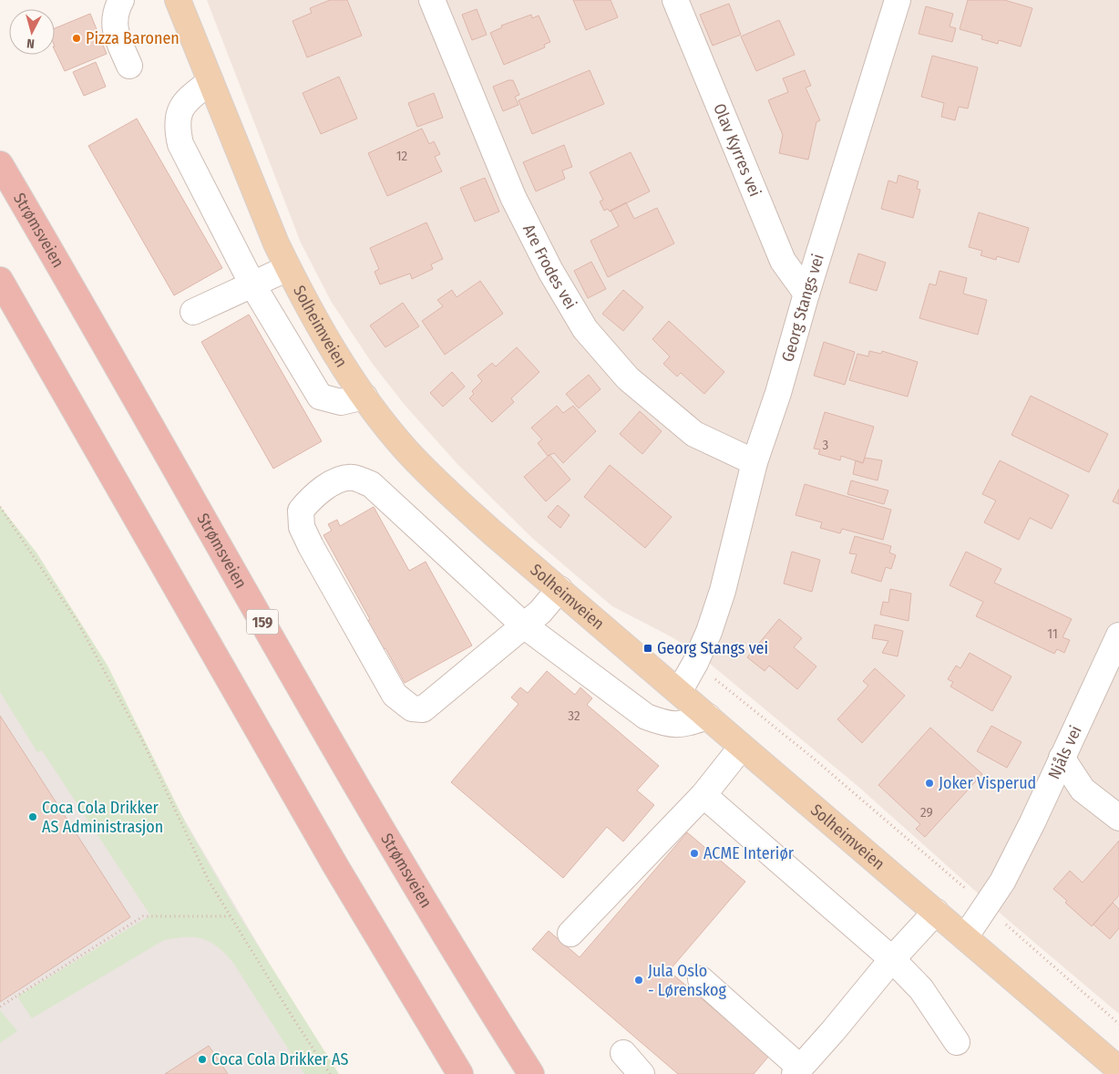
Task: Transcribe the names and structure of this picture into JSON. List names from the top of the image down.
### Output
{
  "streets": {
    "highway": ["Strømsveien", "159"],
    "main road": ["Solheimveien"],
    "street": [
      "Olav Kyrres vei",
      "Are Frodes vei",
      "Georg Stangs vei",
      "Njåls vei"
    ]
  },
  "crossings": [
    ["Olav Kyrres vei", "Georg Stangs vei"],
    ["Are Frodes vei", "Georg Stangs vei"],
    ["Georg Stangs vei", "Solheimveien"],
    ["Solheimveien", "Njåls vei"]
  ],
  "places": {
    "other": [
      "Pizza Baronen",
      "Joker Visperud",
      "Coca Cola Drikker AS Administrasjon",
      "ACME Interiør",
      "Jula Oslo - Lørenskog",
      "Coca Cola Drikker AS"
    ],
    "transit": ["Georg Stangs vei"]
  },
  "house_numbers": [
    "12",
    "3",
    "11",
    "32",
    "29"
  ],
  "north": "bottom"
}
